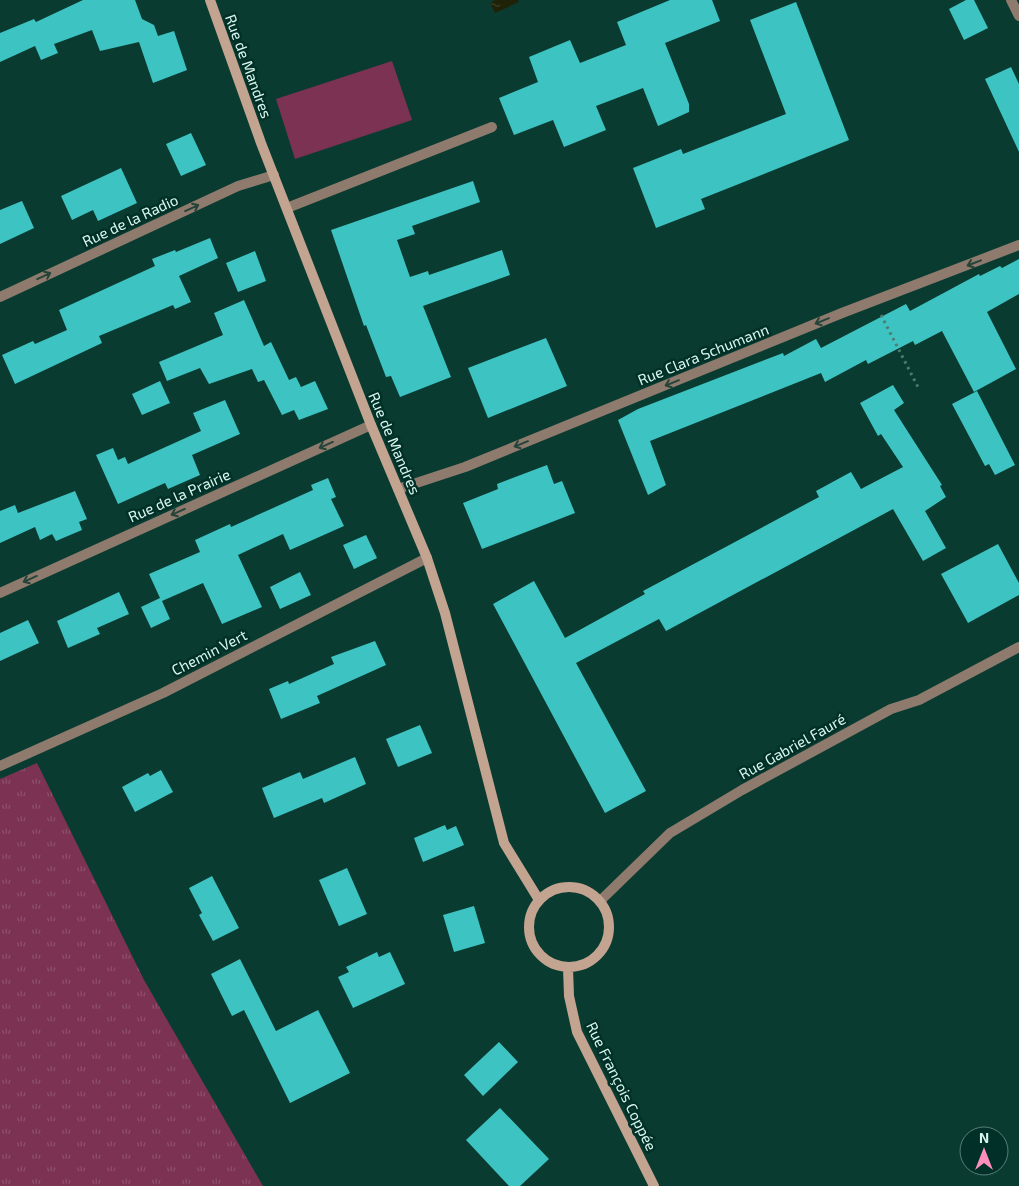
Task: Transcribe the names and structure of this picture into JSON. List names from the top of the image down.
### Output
{
  "streets": {
    "street": [
      "Rue de Mandres",
      "Rue de la Radio",
      "Rue Clara Schumann",
      "Rue de la Prairie",
      "Chemin Vert",
      "Rue Gabriel Fauré",
      "Rue François Coppée"
    ]
  },
  "crossings": [
    ["Rue de Mandres", "Rue de la Radio"],
    ["Rue de Mandres", "Rue Clara Schumann"],
    ["Rue de Mandres", "Rue de la Prairie"],
    ["Rue de Mandres", "Chemin Vert"],
    ["Rue de Mandres", "Rue Gabriel Fauré"],
    ["Rue de Mandres", "Rue François Coppée"],
    ["Rue Gabriel Fauré", "Rue François Coppée"]
  ],
  "one_way": ["Rue de la Radio", "Rue Clara Schumann", "Rue de la Prairie"],
  "north": "top"
}
